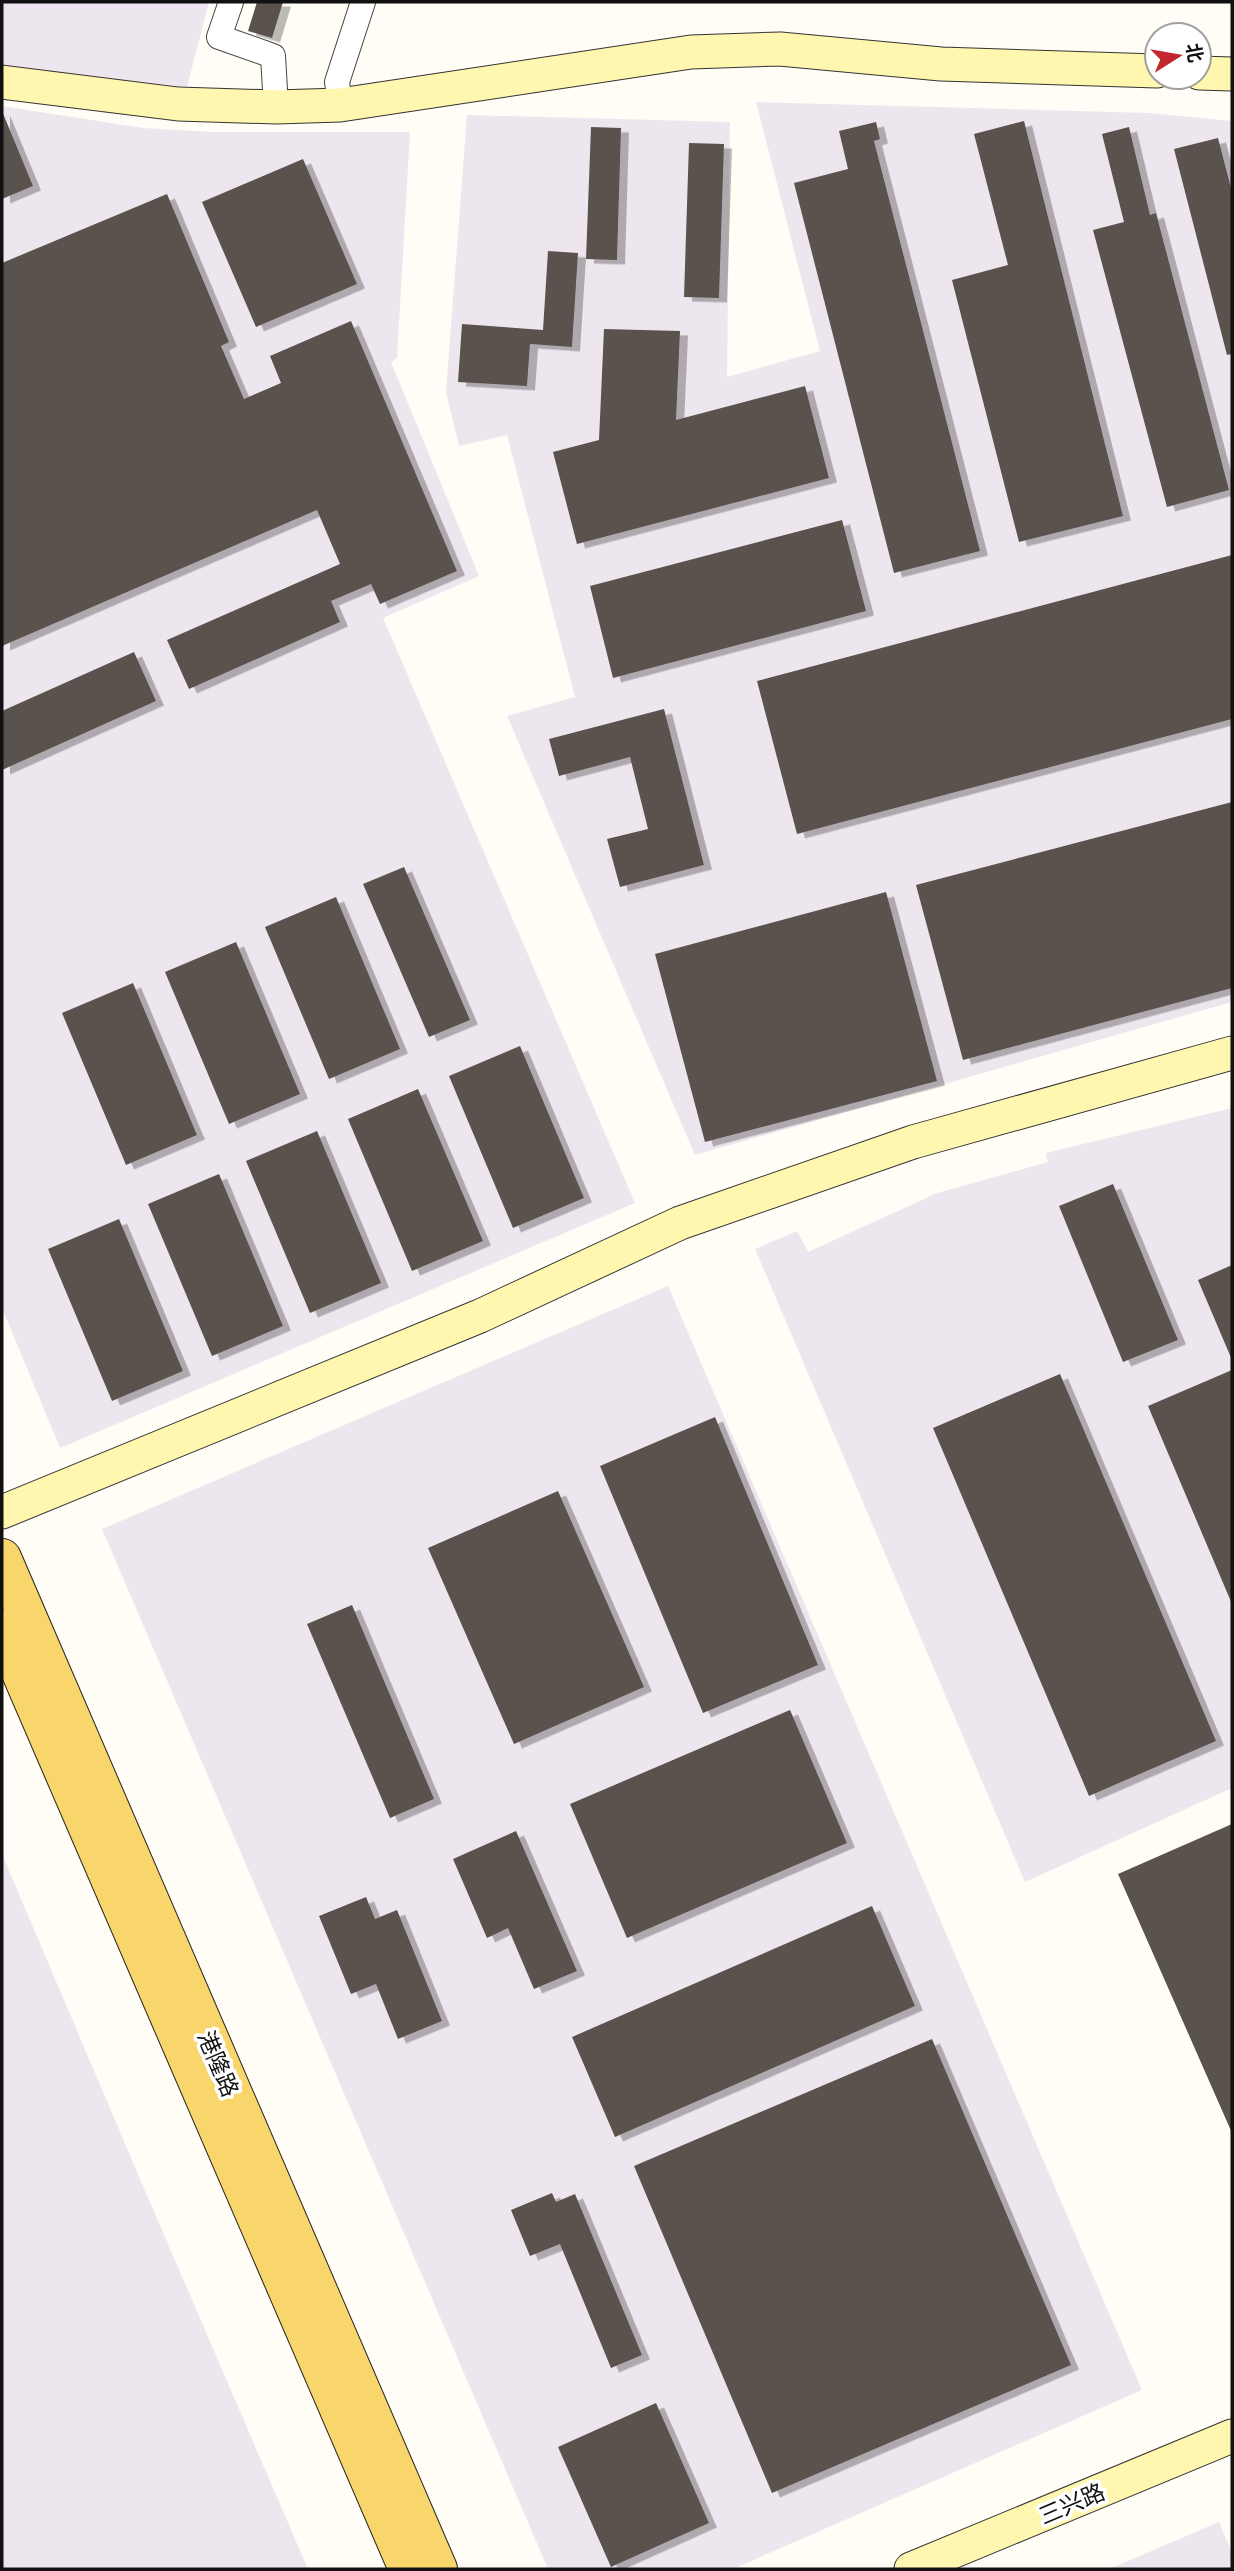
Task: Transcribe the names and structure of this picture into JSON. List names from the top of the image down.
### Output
{
  "streets": {
    "main road": ["港隆路"],
    "street": ["三兴路"]
  },
  "north": "right"
}
